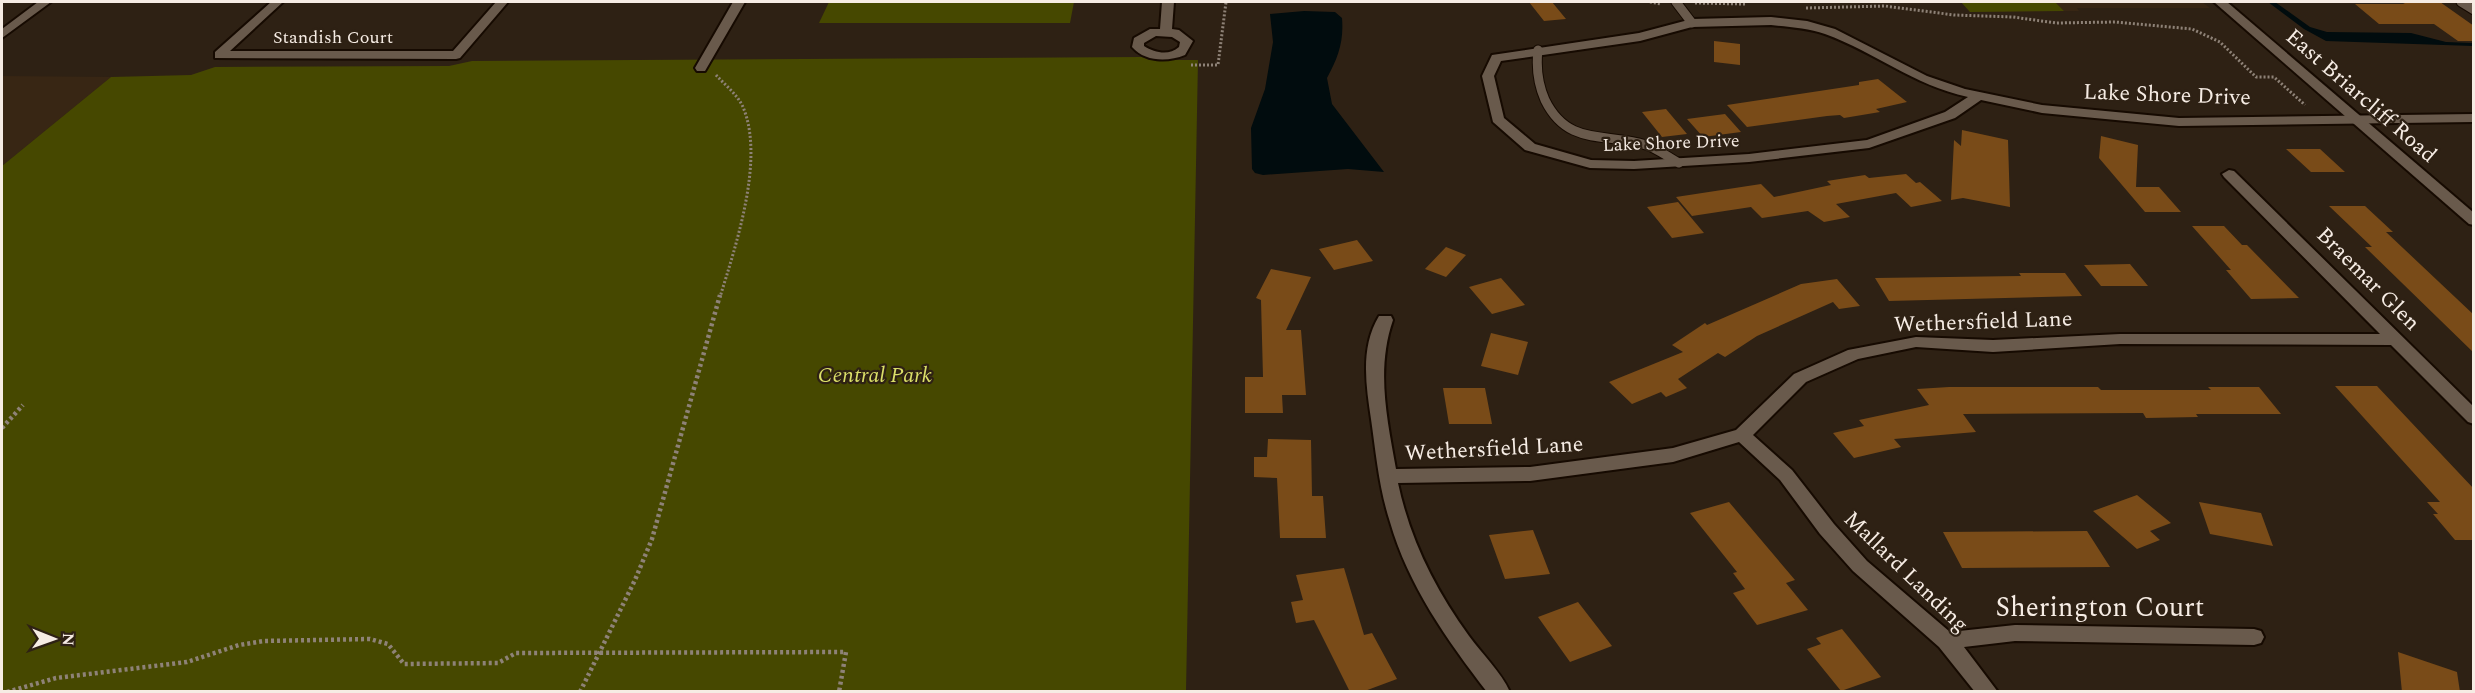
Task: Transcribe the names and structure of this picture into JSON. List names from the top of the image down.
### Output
{
  "streets": {
    "street": [
      "Standish Court",
      "Lake Shore Drive",
      "East Briarcliff Road",
      "Braemar Glen",
      "Wethersfield Lane",
      "Mallard Landing",
      "Sherington Court"
    ]
  },
  "crossings": [
    ["Lake Shore Drive", "East Briarcliff Road"],
    ["Braemar Glen", "Wethersfield Lane"],
    ["Wethersfield Lane", "Mallard Landing"],
    ["Mallard Landing", "Sherington Court"]
  ],
  "parks": ["Central Park"],
  "north": "right"
}
